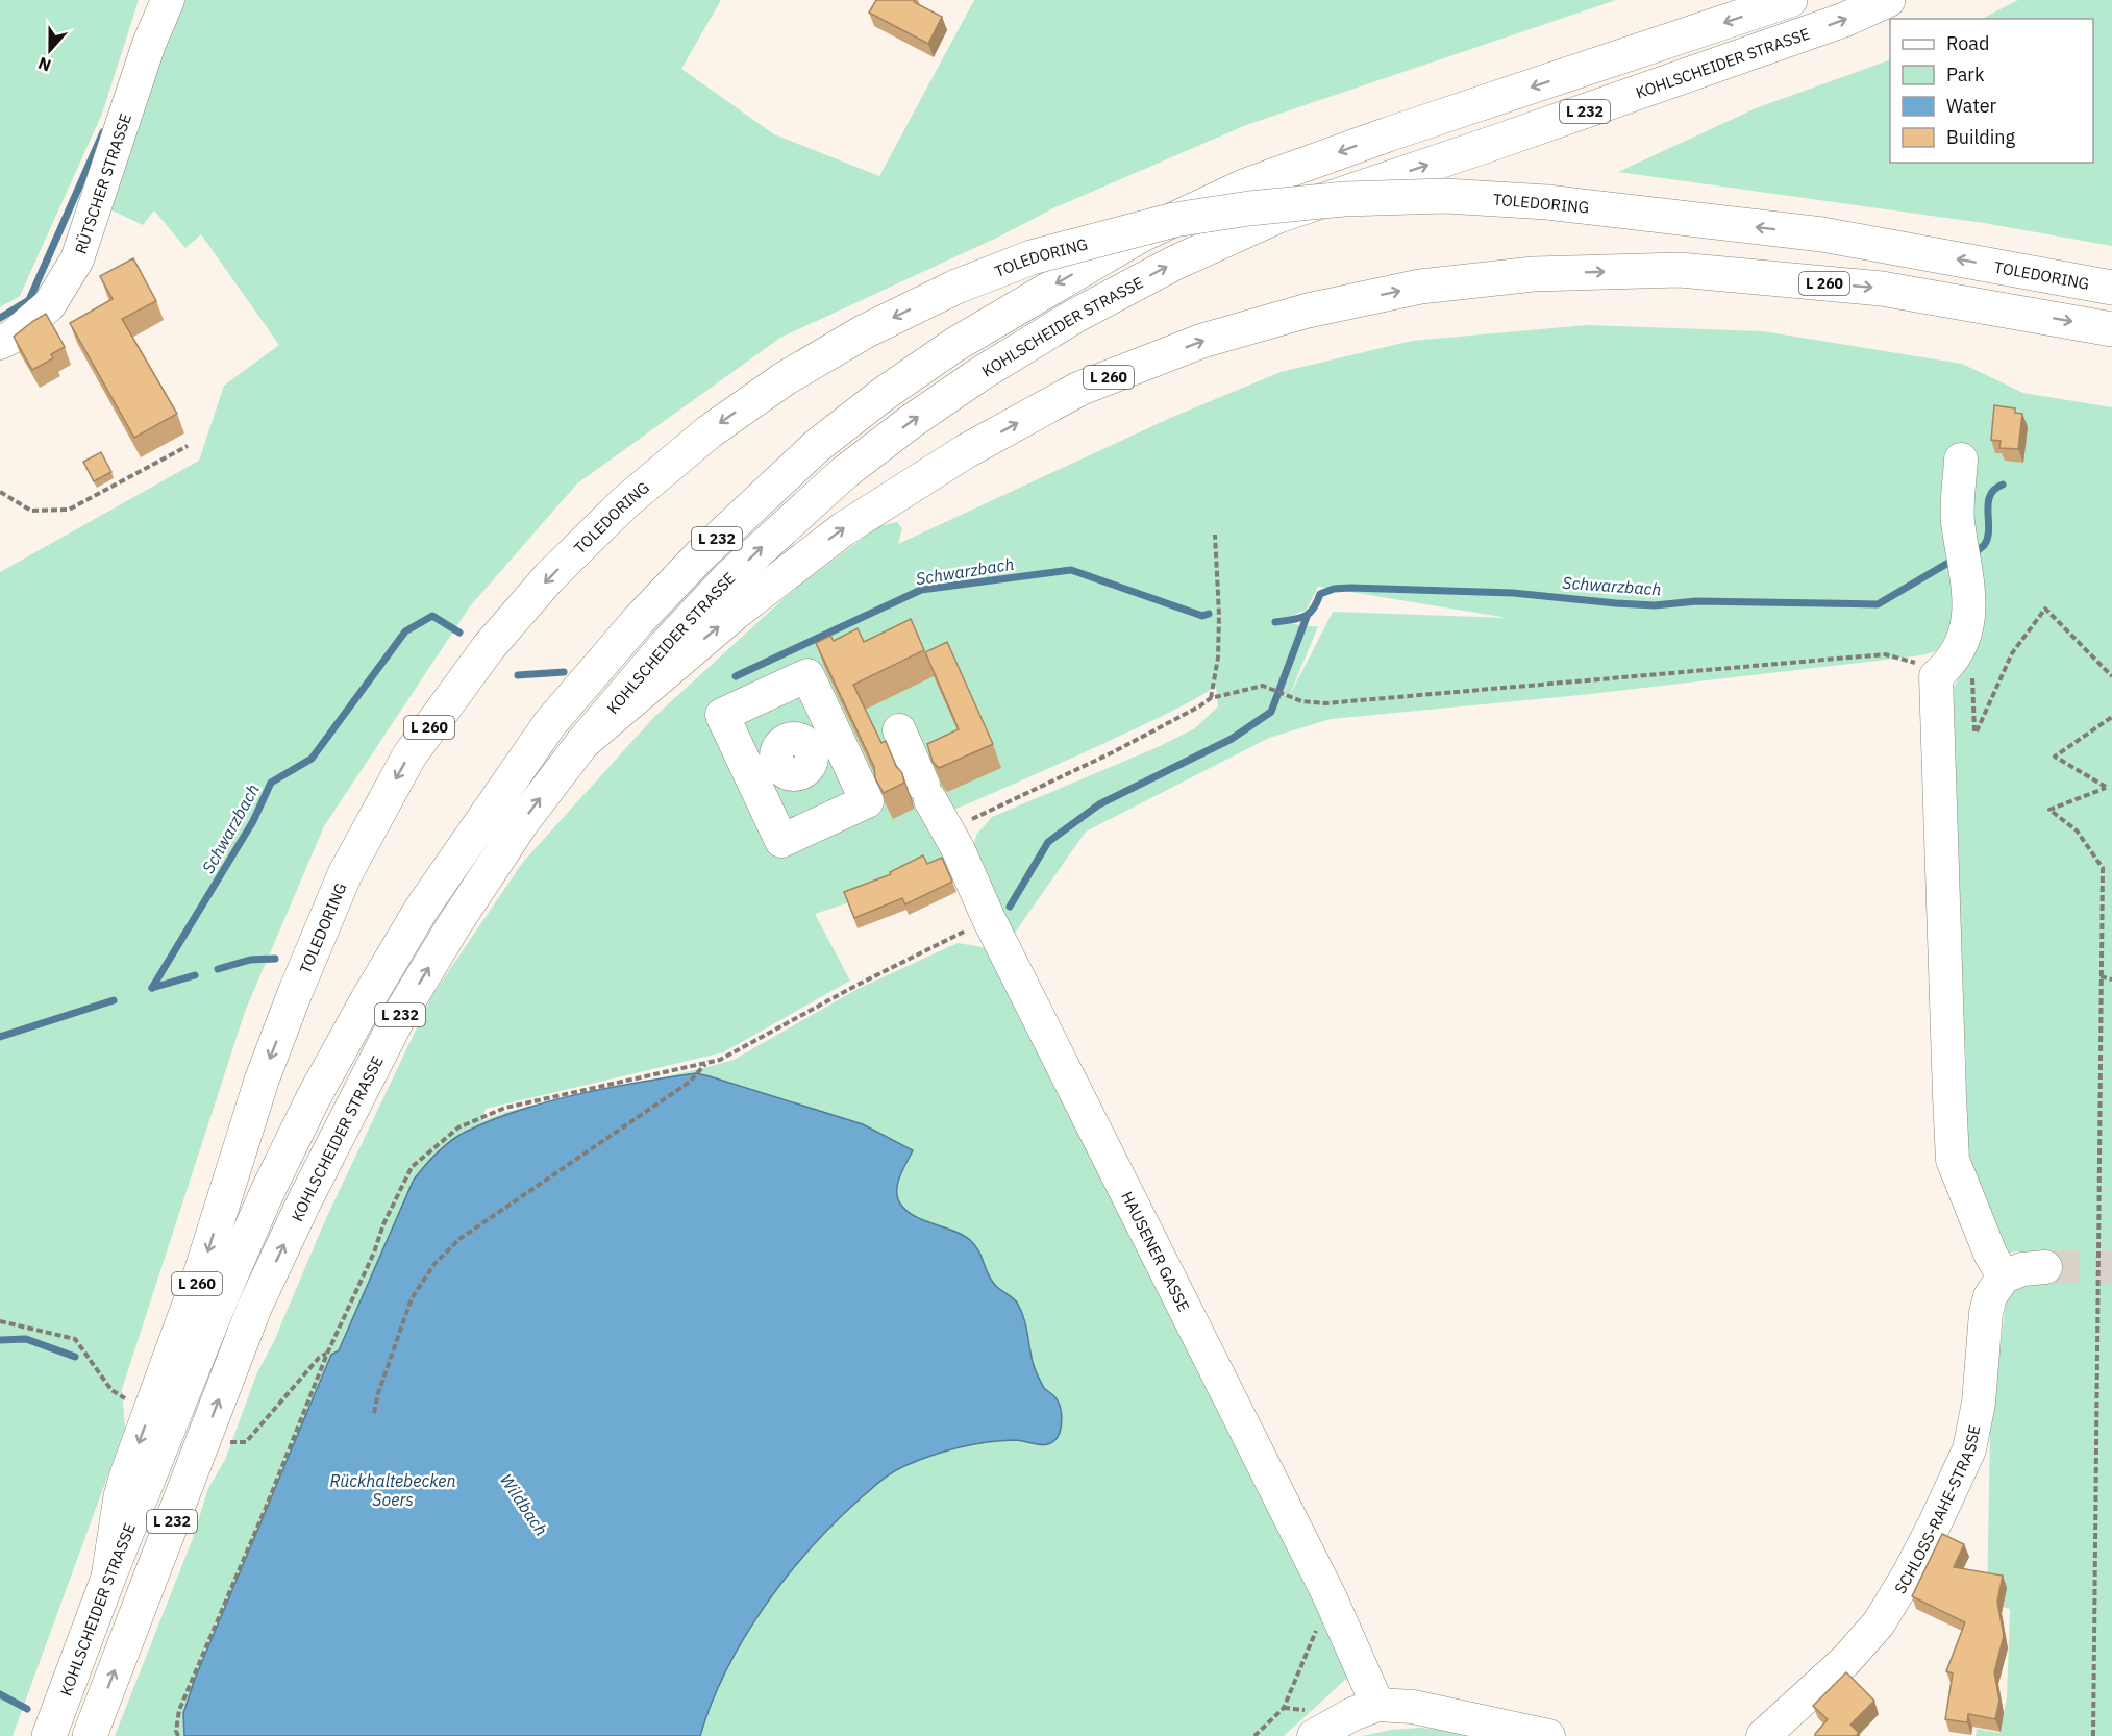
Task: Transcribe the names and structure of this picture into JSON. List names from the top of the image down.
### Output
{
  "streets": {
    "main road": [
      "KOHLSCHEIDER STRASSE",
      "L 232",
      "TOLEDORING",
      "L 260"
    ],
    "street": ["RÜTSCHER STRASSE", "HAUSENER GASSE", "SCHLOSS-RAHE-STRASSE"]
  },
  "crossings": [
    ["KOHLSCHEIDER STRASSE", "TOLEDORING"],
    ["KOHLSCHEIDER STRASSE", "L 260"]
  ],
  "water": ["Schwarzbach", "Rückhaltebecken Soers", "Wildbach"],
  "legend": [
    "Road",
    "Park",
    "Water",
    "Building"
  ],
  "north": "bottom"
}
